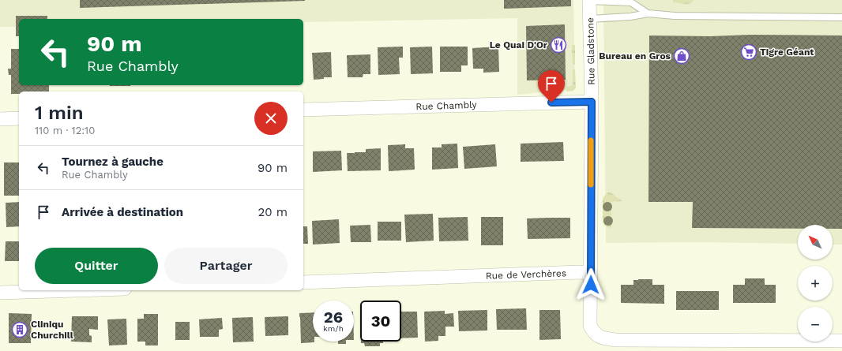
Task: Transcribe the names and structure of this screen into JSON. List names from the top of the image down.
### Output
{
  "streets": {
    "street": ["Rue Gladstone", "Rue Chambly", "Rue de Verchères"]
  },
  "crossings": [
    ["Rue Gladstone", "Rue Chambly"],
    ["Rue Gladstone", "Rue de Verchères"]
  ],
  "places": {
    "restaurant": ["Le Quai D'Or"],
    "supermarket": ["Tigre Géant"],
    "shop": ["Bureau en Gros"],
    "building": ["Cliniqu Churchill"]
  },
  "north": "top left",
  "page": {
    "turn": ["90 m", "Rue Chambly"],
    "heading": ["1 min", "110 m · 12:10"],
    "list": [
      {
        "name": "Tournez à gauche",
        "note": "Rue Chambly",
        "value": "90 m"
      },
      {
        "name": "Arrivée à destination",
        "value": "20 m"
      }
    ],
    "map_buttons": ["+", "−"],
    "buttons": ["Quitter", "Partager"],
    "speed": "26 km/h",
    "limit": "30"
  }
}
